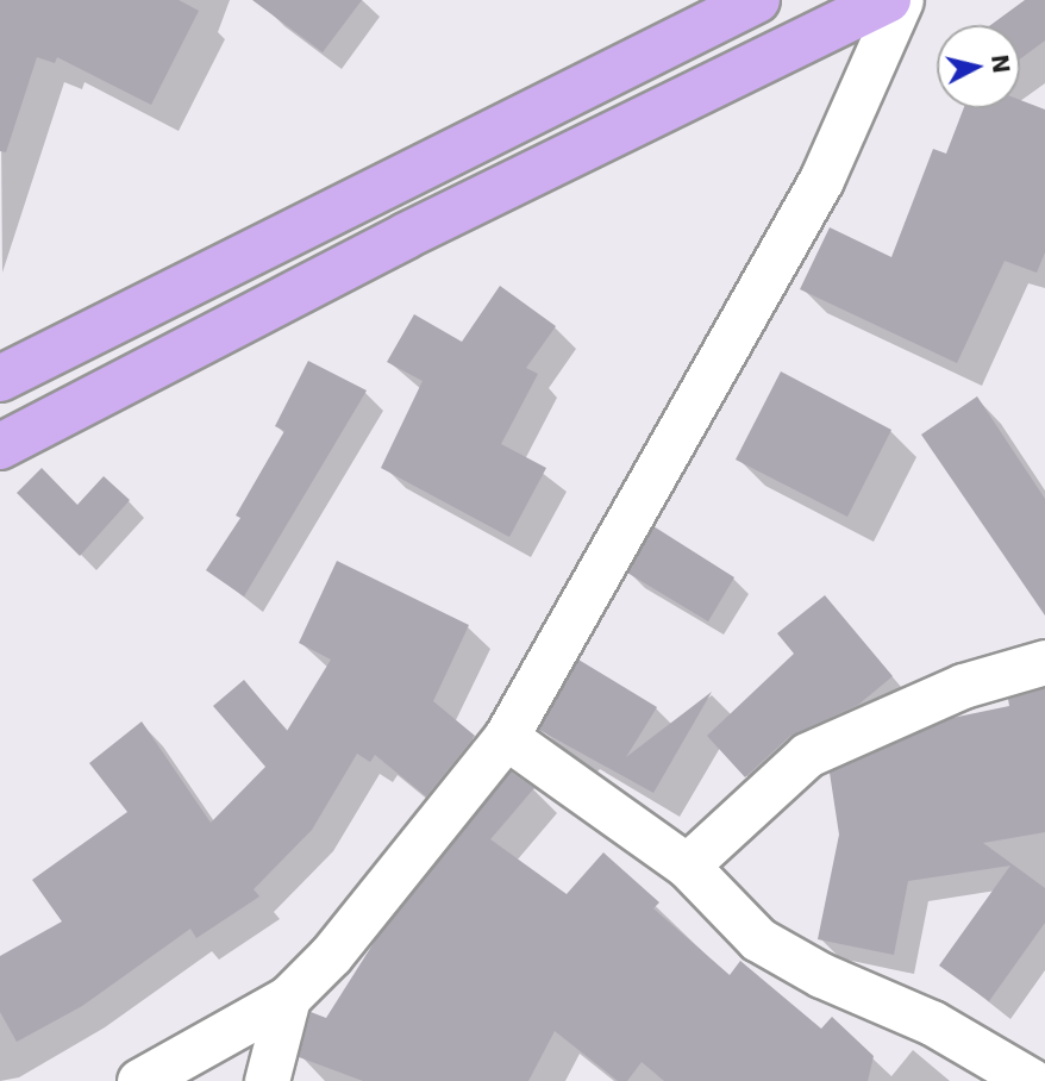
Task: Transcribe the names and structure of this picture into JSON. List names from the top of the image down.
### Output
{
  "north": "right"
}
